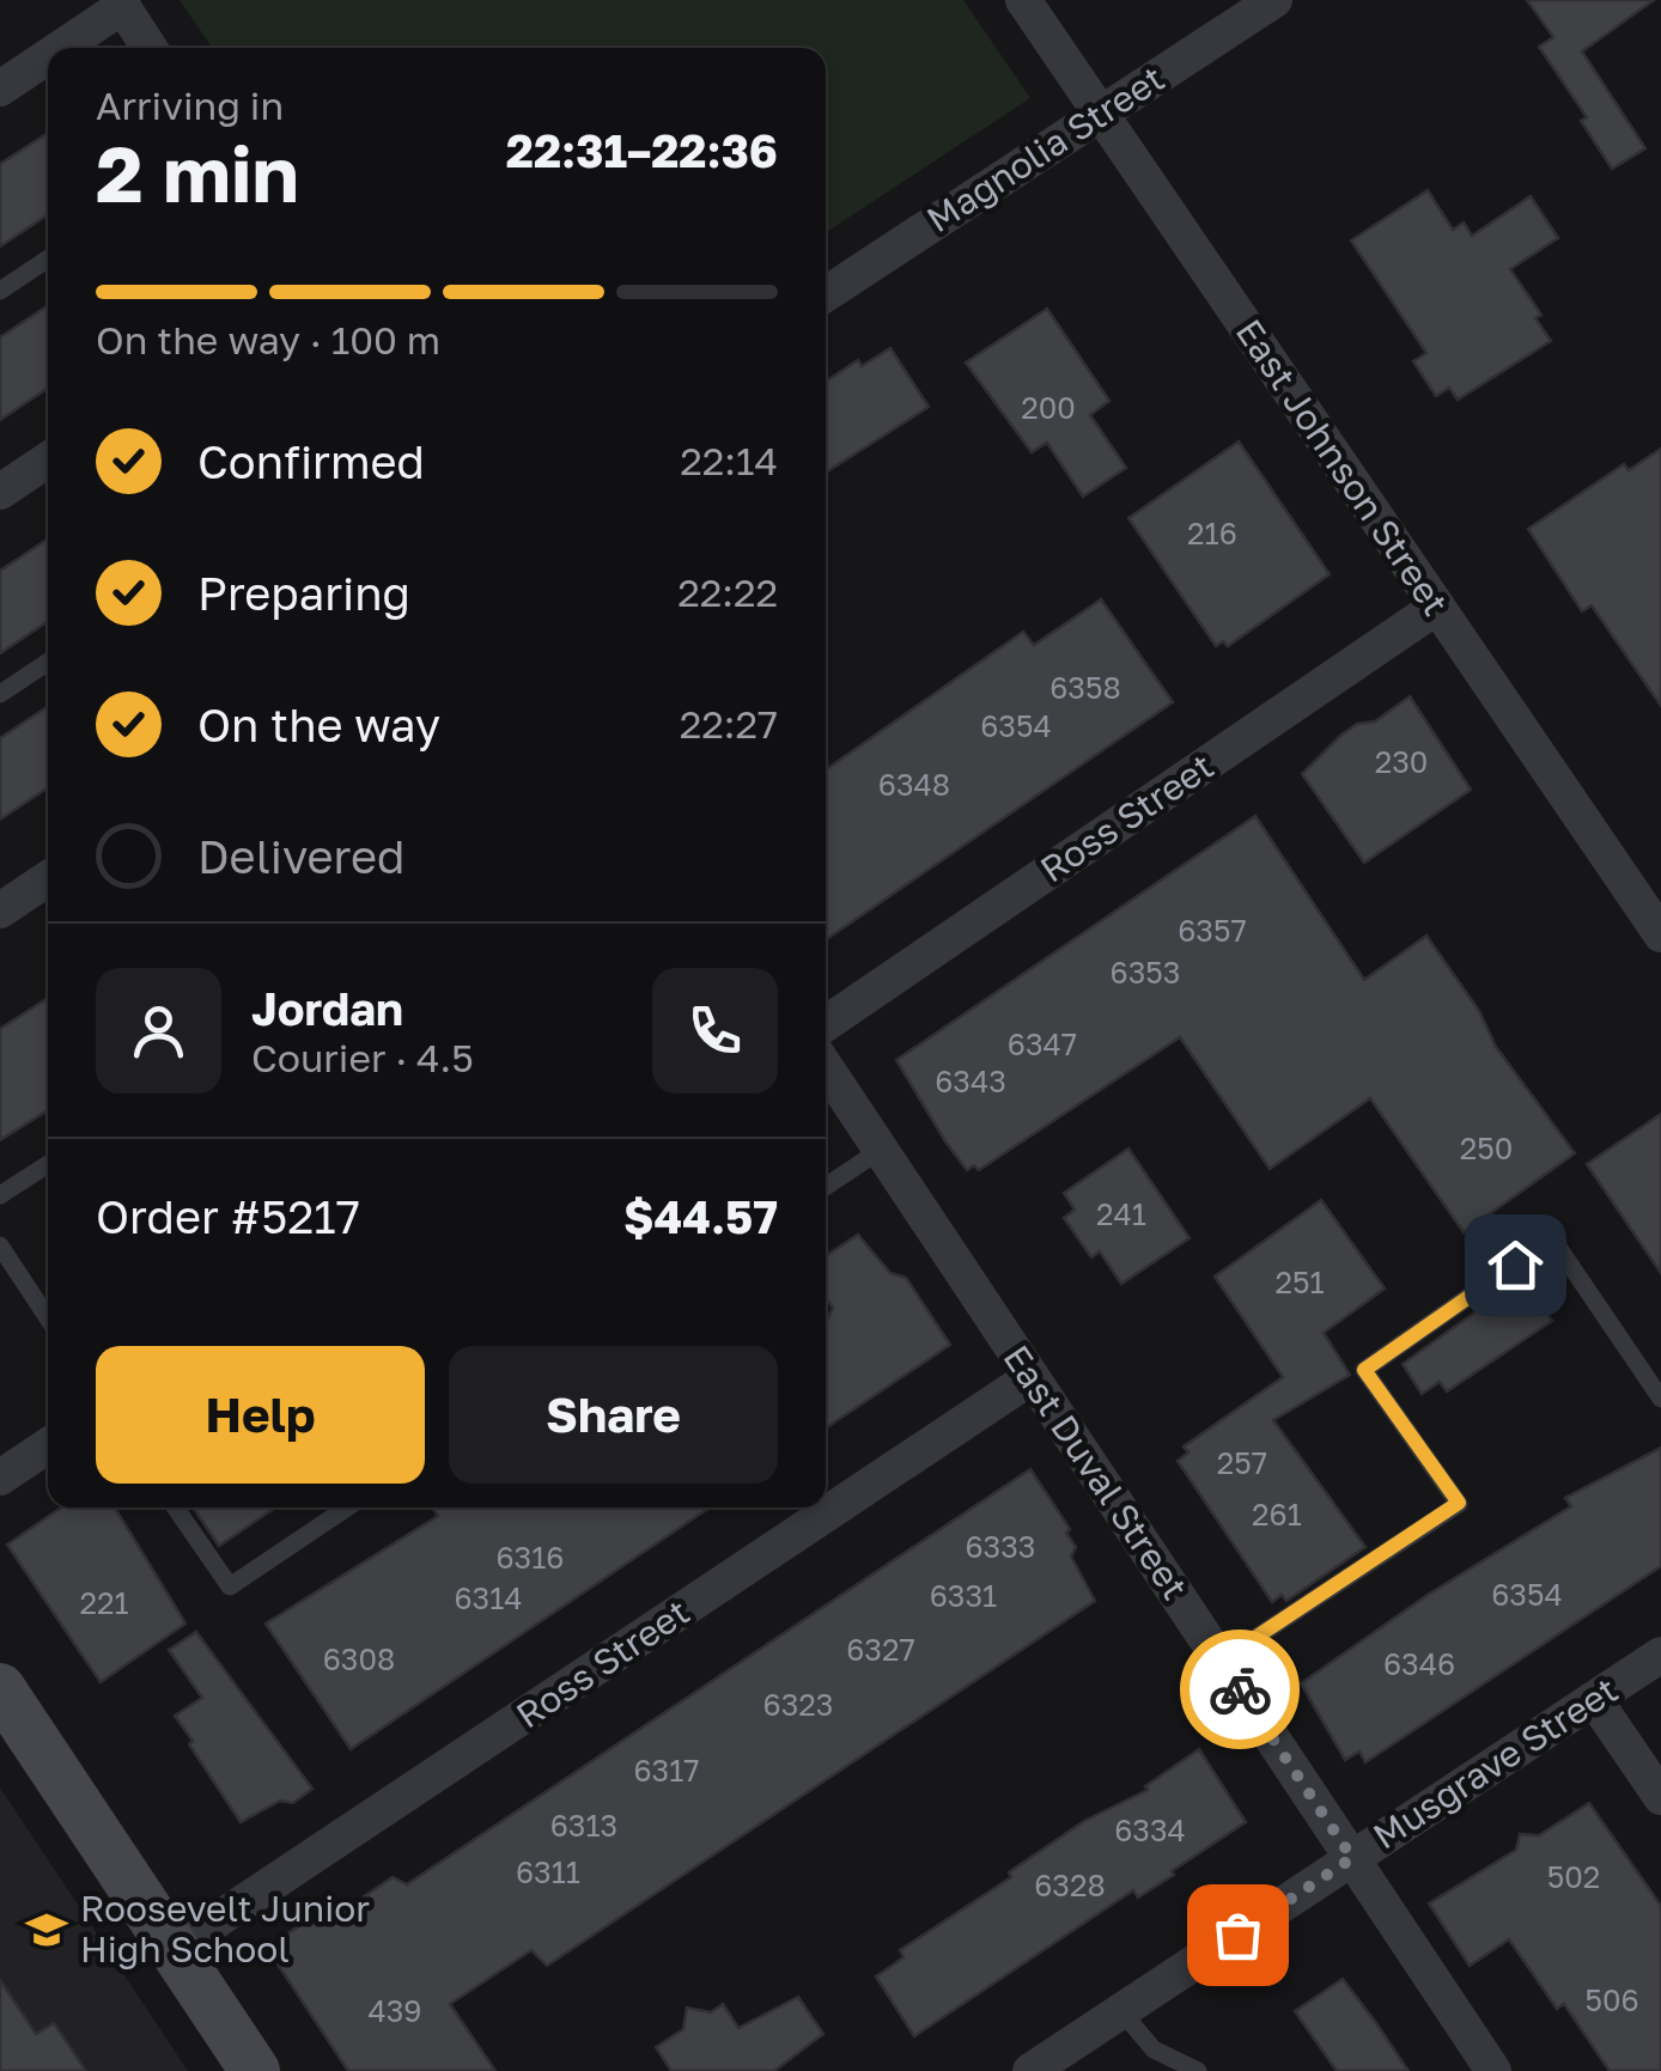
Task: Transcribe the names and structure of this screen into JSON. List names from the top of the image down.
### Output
{
  "streets": {
    "street": [
      "Magnolia Street",
      "East Johnson Street",
      "Ross Street",
      "East Duval Street",
      "Musgrave Street"
    ]
  },
  "crossings": [
    ["Magnolia Street", "East Johnson Street"],
    ["East Johnson Street", "Ross Street"],
    ["Ross Street", "East Duval Street"],
    ["East Duval Street", "Musgrave Street"]
  ],
  "places": {
    "school or university": ["Roosevelt Junior High School"]
  },
  "house_numbers": [
    "200",
    "216",
    "6358",
    "6354",
    "230",
    "6348",
    "6357",
    "6353",
    "6347",
    "6343",
    "250",
    "241",
    "251",
    "257",
    "261",
    "6333",
    "6316",
    "6354",
    "6331",
    "6314",
    "221",
    "6327",
    "6308",
    "6346",
    "6323",
    "6317",
    "6313",
    "6334",
    "6311",
    "502",
    "6328",
    "506",
    "439"
  ],
  "page": {
    "heading": ["2 min", "Arriving in", "22:31–22:36"],
    "panel": [
      "Jordan",
      "Courier · 4.5",
      "Order #5217",
      "$44.57"
    ],
    "bar": "On the way · 100 m",
    "list": [
      ["Confirmed", "22:14"],
      ["Preparing", "22:22"],
      ["On the way", "22:27"],
      "Delivered"
    ],
    "buttons": ["Help", "Share"]
  }
}
